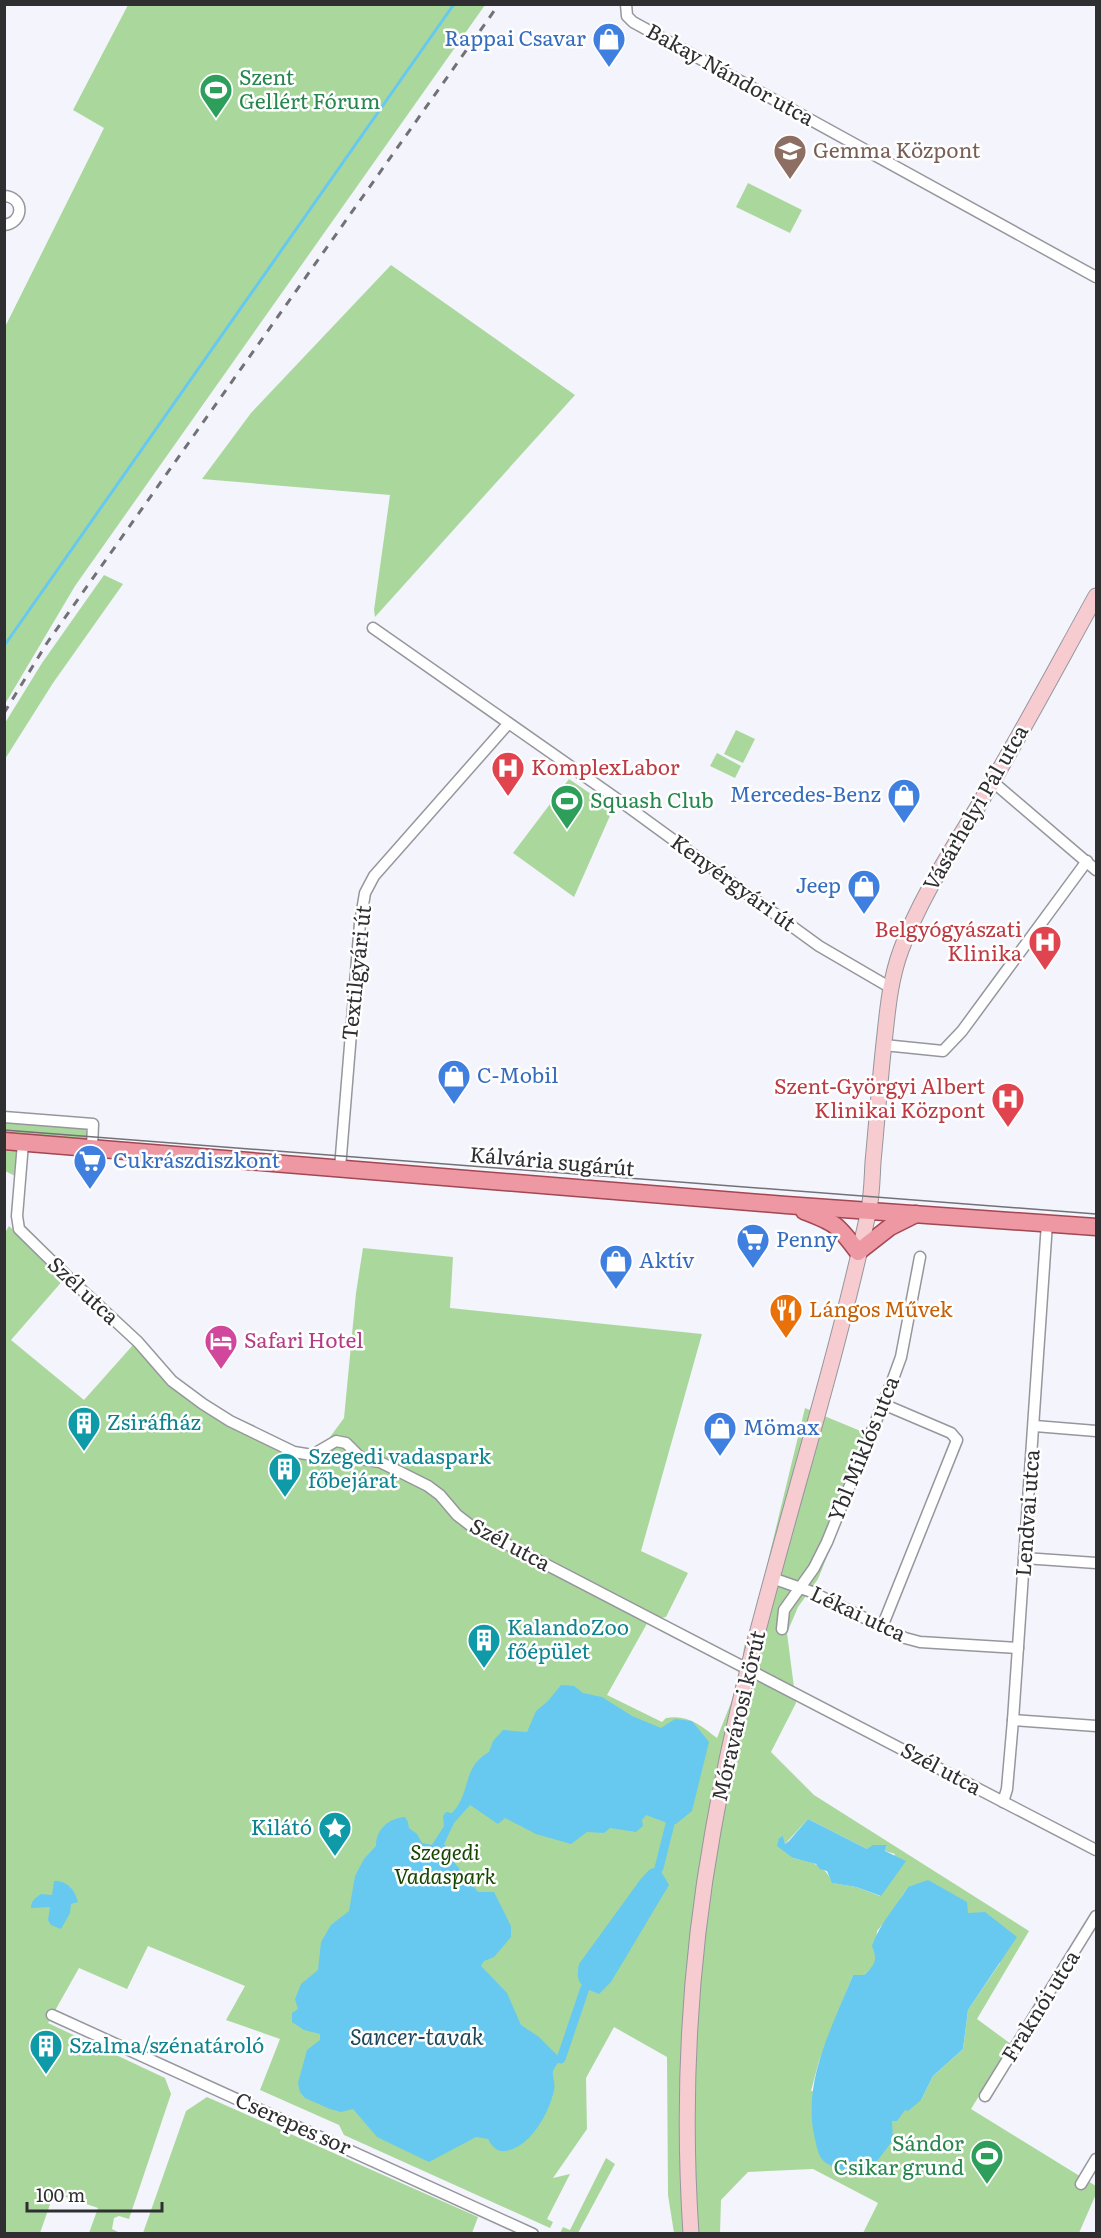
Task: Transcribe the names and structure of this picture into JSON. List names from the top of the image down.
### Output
{
  "streets": {
    "main road": ["Vásárhelyi Pál utca", "Kálvária sugárút", "Móravárosi körút"],
    "street": [
      "Bakay Nándor utca",
      "Kenyérgyári út",
      "Textilgyári út",
      "Szél utca",
      "Ybl Miklós utca",
      "Lendvai utca",
      "Lékai utca",
      "Fraknói utca",
      "Cserepes sor"
    ]
  },
  "crossings": [
    ["Vásárhelyi Pál utca", "Kenyérgyári út"],
    ["Vásárhelyi Pál utca", "Kálvária sugárút"],
    ["Vásárhelyi Pál utca", "Móravárosi körút"],
    ["Kenyérgyári út", "Textilgyári út"],
    ["Textilgyári út", "Kálvária sugárút"],
    ["Kálvária sugárút", "Szél utca"],
    ["Kálvária sugárút", "Lendvai utca"],
    ["Kálvária sugárút", "Móravárosi körút"],
    ["Szél utca", "Lendvai utca"],
    ["Szél utca", "Móravárosi körút"],
    ["Ybl Miklós utca", "Lékai utca"],
    ["Lendvai utca", "Lékai utca"],
    ["Lékai utca", "Móravárosi körút"]
  ],
  "water": ["Sancer-tavak"],
  "parks": ["Szegedi Vadaspark"],
  "places": {
    "shop": [
      "Rappai Csavar",
      "Mercedes-Benz",
      "Jeep",
      "C-Mobil",
      "Aktív",
      "Mömax"
    ],
    "sports": ["Szent Gellért Fórum", "Squash Club", "Sándor Csikar grund"],
    "school or university": ["Gemma Központ"],
    "hospital": ["KomplexLabor", "Belgyógyászati Klinika", "Szent-Györgyi Albert Klinikai Központ"],
    "supermarket": ["Cukrászdiszkont", "Penny"],
    "restaurant": ["Lángos Művek"],
    "hotel": ["Safari Hotel"],
    "building": [
      "Zsiráfház",
      "Szegedi vadaspark főbejárat",
      "KalandoZoo főépület",
      "Szalma/szénatároló"
    ],
    "place": ["Kilátó"]
  },
  "scale_bar": "100 m"
}
